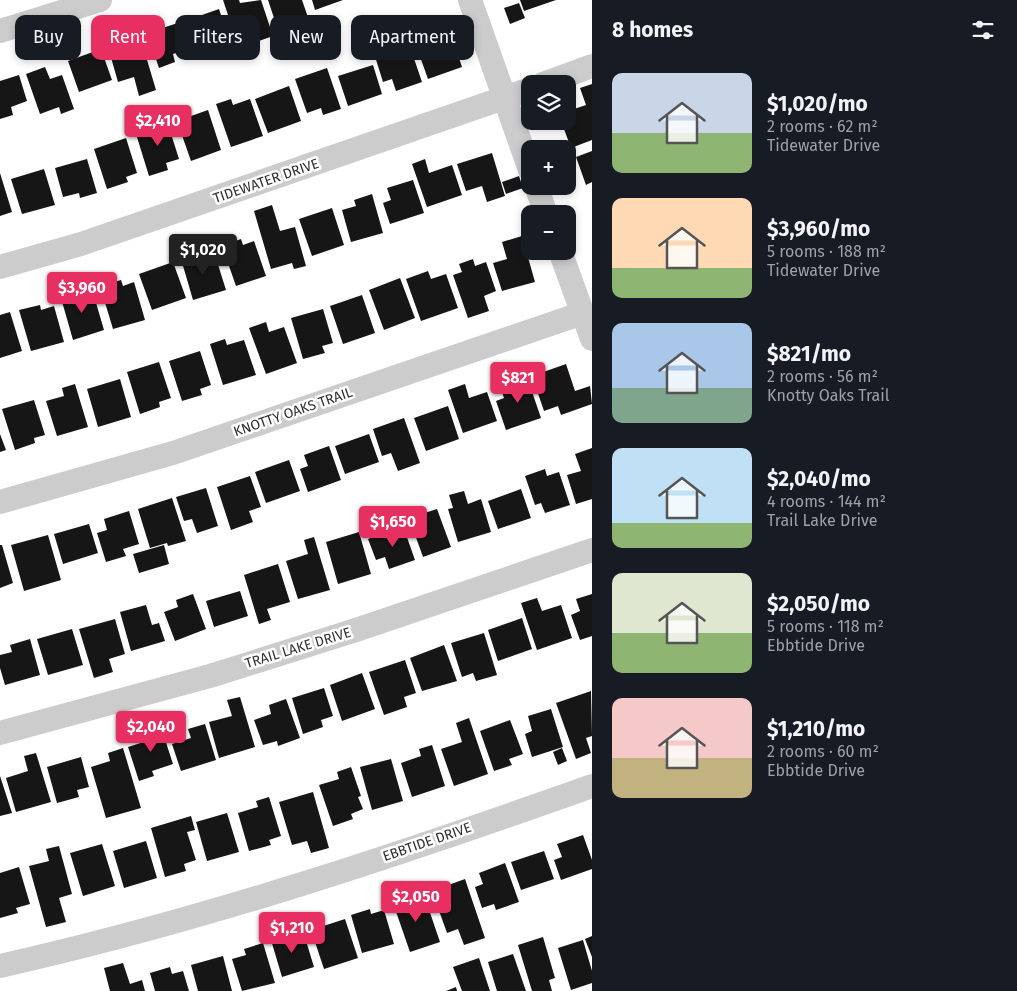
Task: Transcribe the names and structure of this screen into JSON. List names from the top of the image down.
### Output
{
  "streets": {
    "street": [
      "TIDEWATER DRIVE",
      "KNOTTY OAKS TRAIL",
      "TRAIL LAKE DRIVE",
      "EBBTIDE DRIVE"
    ]
  },
  "page": {
    "heading": "8 homes",
    "chip": [
      "Buy",
      "Rent",
      "Filters",
      "New",
      "Apartment"
    ],
    "list": [
      {
        "name": "$1,020/mo",
        "note": "2 rooms · 62 m² · Tidewater Drive"
      },
      {
        "name": "$3,960/mo",
        "note": "5 rooms · 188 m² · Tidewater Drive"
      },
      {
        "name": "$821/mo",
        "note": "2 rooms · 56 m² · Knotty Oaks Trail"
      },
      {
        "name": "$2,040/mo",
        "note": "4 rooms · 144 m² · Trail Lake Drive"
      },
      {
        "name": "$2,050/mo",
        "note": "5 rooms · 118 m² · Ebbtide Drive"
      },
      {
        "name": "$1,210/mo",
        "note": "2 rooms · 60 m² · Ebbtide Drive"
      }
    ],
    "map_buttons": ["+", "−"],
    "price": [
      "$2,410",
      "$1,020",
      "$3,960",
      "$821",
      "$1,650",
      "$2,040",
      "$2,050",
      "$1,210"
    ]
  }
}
